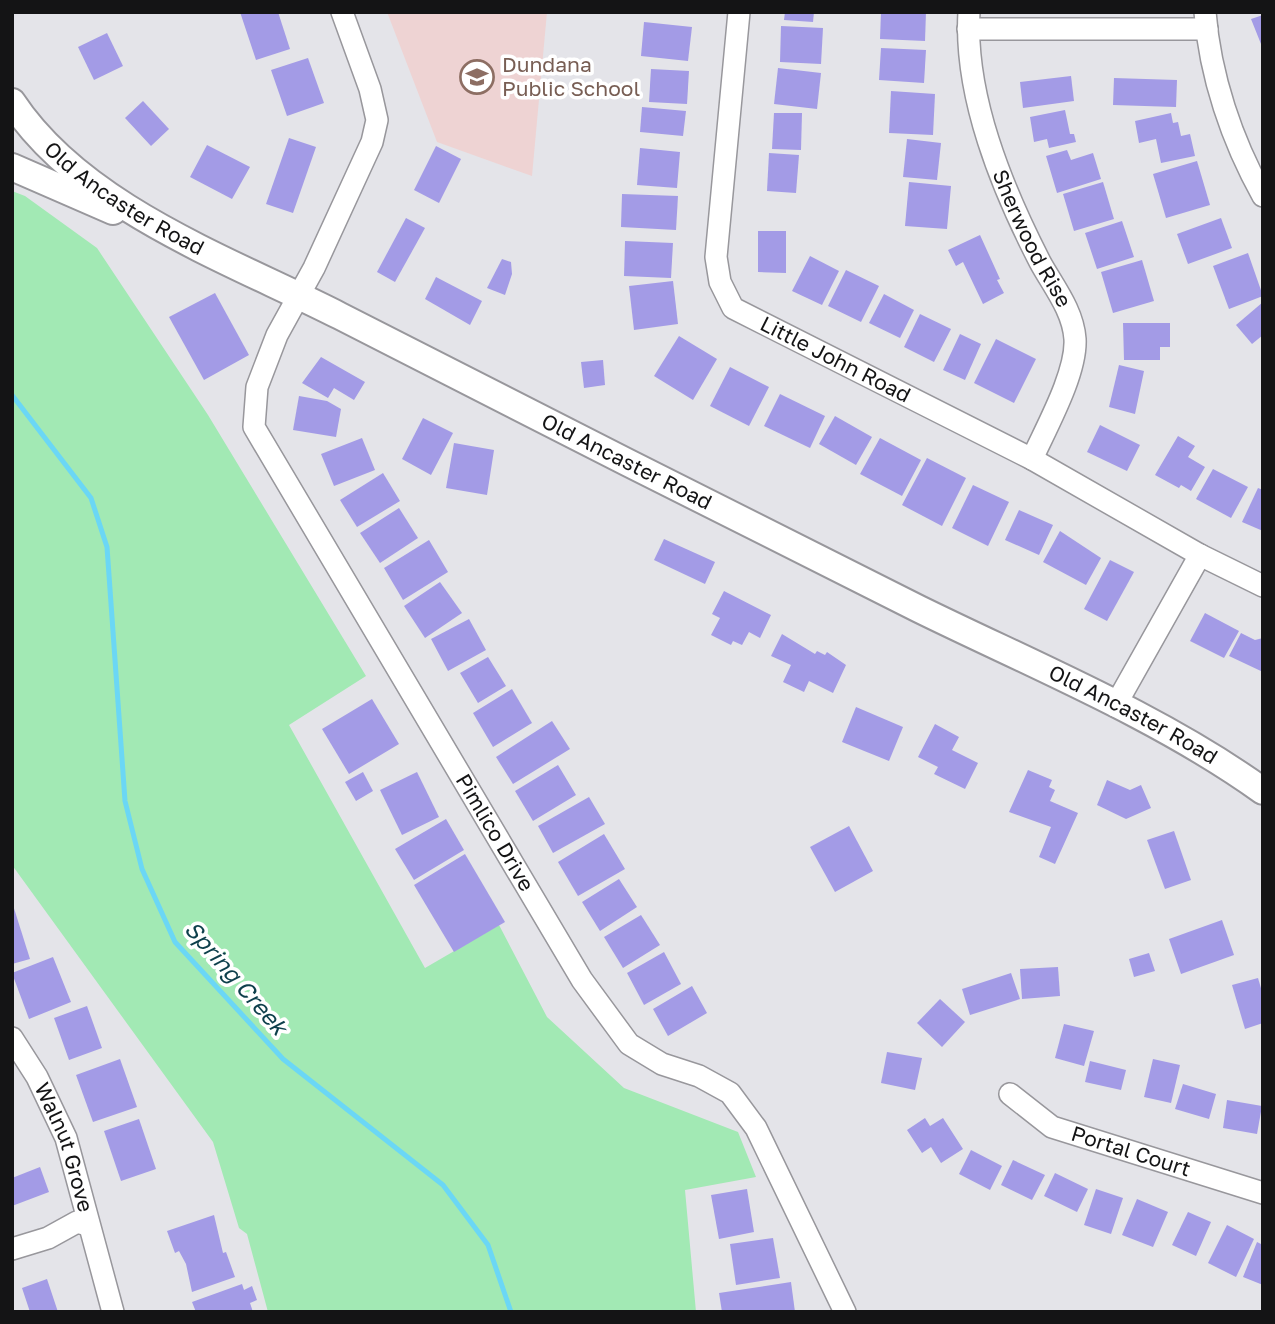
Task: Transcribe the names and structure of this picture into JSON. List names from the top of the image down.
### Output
{
  "streets": {
    "street": [
      "Old Ancaster Road",
      "Sherwood Rise",
      "Little John Road",
      "Pimlico Drive",
      "Walnut Grove",
      "Portal Court"
    ]
  },
  "crossings": [
    ["Old Ancaster Road", "Pimlico Drive"],
    ["Sherwood Rise", "Little John Road"]
  ],
  "water": ["Spring Creek"],
  "places": {
    "school or university": ["Dundana Public School"]
  }
}
